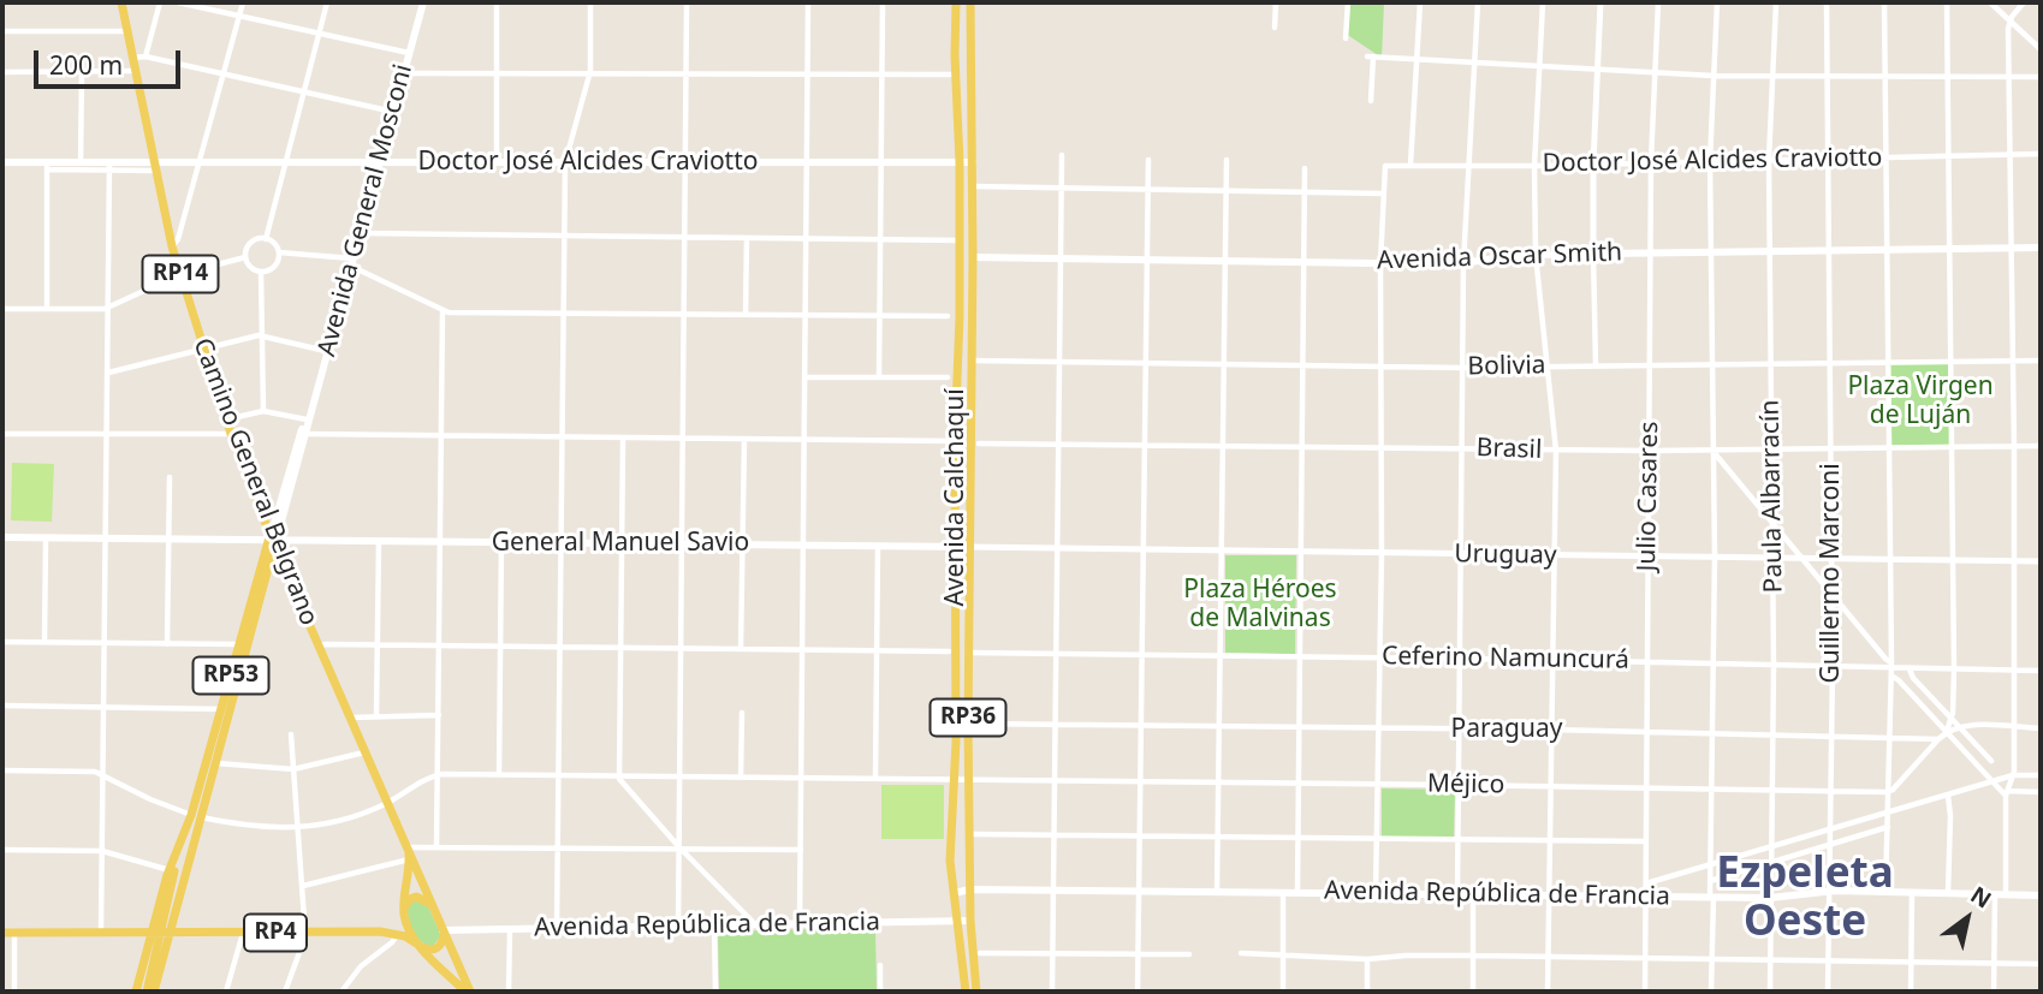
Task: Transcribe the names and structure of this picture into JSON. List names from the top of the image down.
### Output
{
  "streets": {
    "main road": [
      "Doctor José Alcides Craviotto",
      "Avenida General Mosconi",
      "Avenida Oscar Smith",
      "RP14",
      "Camino General Belgrano",
      "Avenida Calchaquí",
      "General Manuel Savio",
      "RP53",
      "RP36",
      "Avenida República de Francia",
      "RP4"
    ],
    "street": [
      "Bolivia",
      "Brasil",
      "Julio Casares",
      "Paula Albarracín",
      "Uruguay",
      "Guillermo Marconi",
      "Ceferino Namuncurá",
      "Paraguay",
      "Méjico"
    ]
  },
  "crossings": [
    ["Doctor José Alcides Craviotto", "Avenida General Mosconi"],
    ["Doctor José Alcides Craviotto", "Camino General Belgrano"],
    ["Doctor José Alcides Craviotto", "Julio Casares"],
    ["Doctor José Alcides Craviotto", "Paula Albarracín"],
    ["Doctor José Alcides Craviotto", "Avenida Calchaquí"],
    ["Doctor José Alcides Craviotto", "Guillermo Marconi"],
    ["Avenida General Mosconi", "Camino General Belgrano"],
    ["Avenida General Mosconi", "General Manuel Savio"],
    ["Avenida General Mosconi", "RP53"],
    ["Avenida General Mosconi", "RP4"],
    ["Avenida Oscar Smith", "Julio Casares"],
    ["Avenida Oscar Smith", "Paula Albarracín"],
    ["Avenida Oscar Smith", "Avenida Calchaquí"],
    ["Avenida Oscar Smith", "Guillermo Marconi"],
    ["Bolivia", "Julio Casares"],
    ["Bolivia", "Paula Albarracín"],
    ["Bolivia", "Avenida Calchaquí"],
    ["Bolivia", "Guillermo Marconi"],
    ["Brasil", "Julio Casares"],
    ["Brasil", "Paula Albarracín"],
    ["Brasil", "Guillermo Marconi"],
    ["Camino General Belgrano", "General Manuel Savio"],
    ["Camino General Belgrano", "Avenida República de Francia"],
    ["Camino General Belgrano", "RP4"],
    ["Julio Casares", "Uruguay"],
    ["Julio Casares", "Ceferino Namuncurá"],
    ["Julio Casares", "Paraguay"],
    ["Julio Casares", "Méjico"],
    ["Julio Casares", "Avenida República de Francia"],
    ["Paula Albarracín", "Uruguay"],
    ["Paula Albarracín", "Ceferino Namuncurá"],
    ["Paula Albarracín", "Paraguay"],
    ["Paula Albarracín", "Méjico"],
    ["Paula Albarracín", "Avenida República de Francia"],
    ["Avenida Calchaquí", "General Manuel Savio"],
    ["Avenida Calchaquí", "Uruguay"],
    ["Avenida Calchaquí", "Ceferino Namuncurá"],
    ["Avenida Calchaquí", "Paraguay"],
    ["Avenida Calchaquí", "Méjico"],
    ["Avenida Calchaquí", "Avenida República de Francia"],
    ["General Manuel Savio", "Uruguay"],
    ["Uruguay", "Guillermo Marconi"],
    ["Guillermo Marconi", "Ceferino Namuncurá"],
    ["Guillermo Marconi", "Paraguay"],
    ["Guillermo Marconi", "Méjico"],
    ["Guillermo Marconi", "Avenida República de Francia"],
    ["RP53", "RP4"]
  ],
  "districts": ["Ezpeleta Oeste"],
  "parks": ["Plaza Virgen de Luján", "Plaza Héroes de Malvinas"],
  "scale_bar": "200 m",
  "north": "top right"
}
